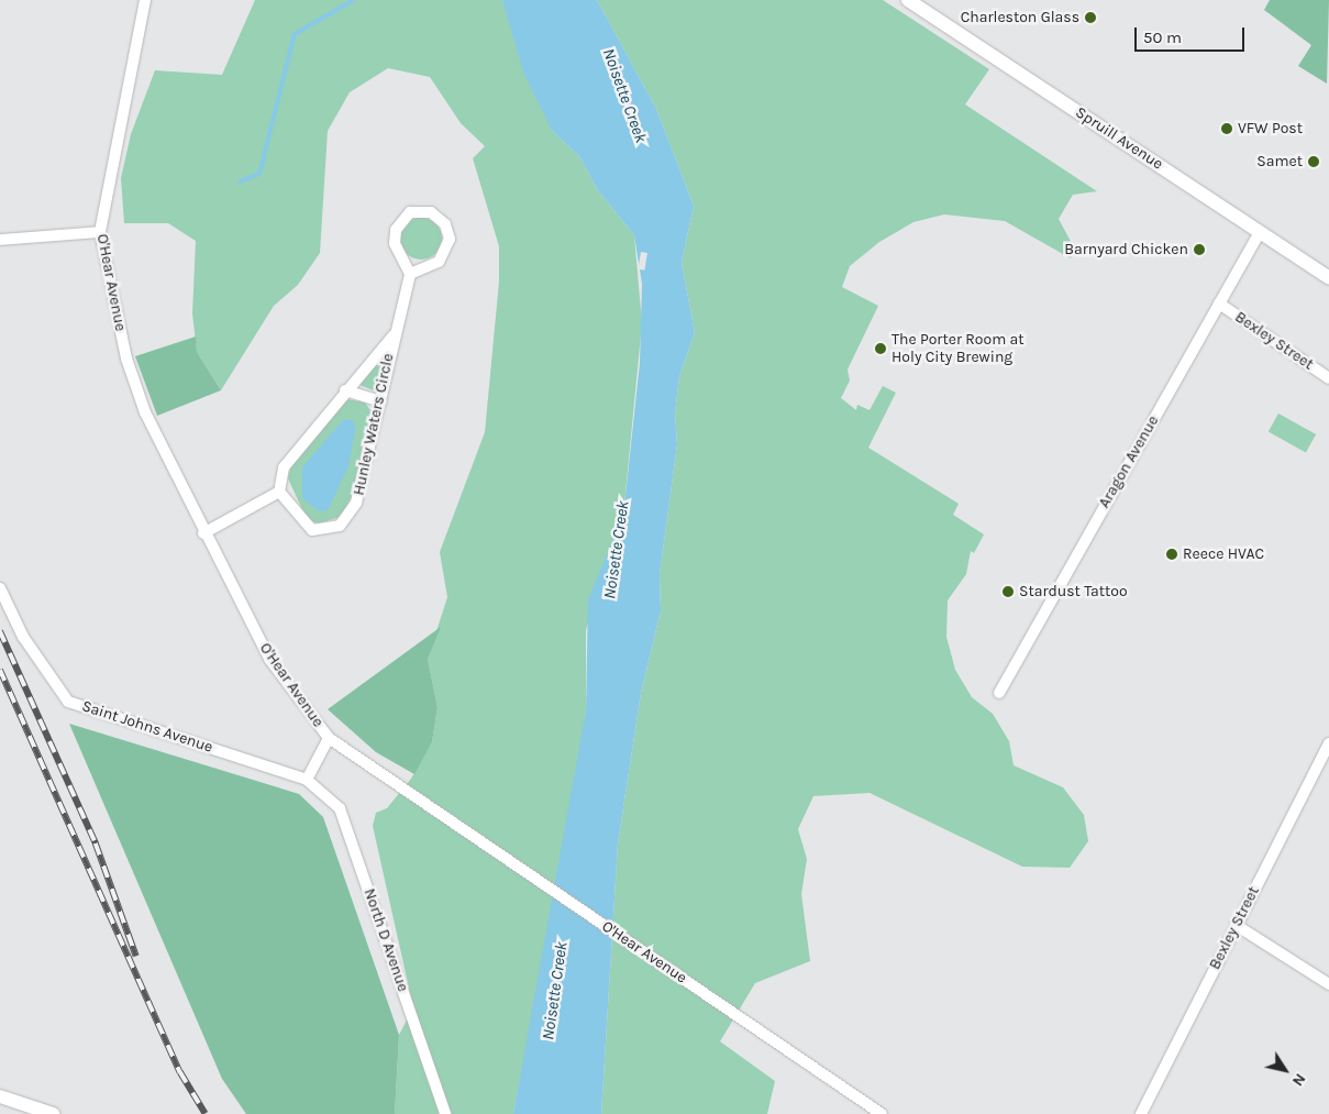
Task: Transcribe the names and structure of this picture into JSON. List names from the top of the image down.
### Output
{
  "streets": {
    "street": [
      "Spruill Avenue",
      "O'Hear Avenue",
      "Bexley Street",
      "Hunley Waters Circle",
      "Aragon Avenue",
      "Saint Johns Avenue",
      "North D Avenue"
    ]
  },
  "crossings": [
    ["Spruill Avenue", "Aragon Avenue"],
    ["Bexley Street", "Aragon Avenue"],
    ["Saint Johns Avenue", "North D Avenue"]
  ],
  "water": ["Noisette Creek"],
  "places": [
    "Charleston Glass",
    "VFW Post",
    "Samet",
    "Barnyard Chicken",
    "The Porter Room at Holy City Brewing",
    "Reece HVAC",
    "Stardust Tattoo"
  ],
  "scale_bar": "50 m",
  "north": "bottom right"
}
